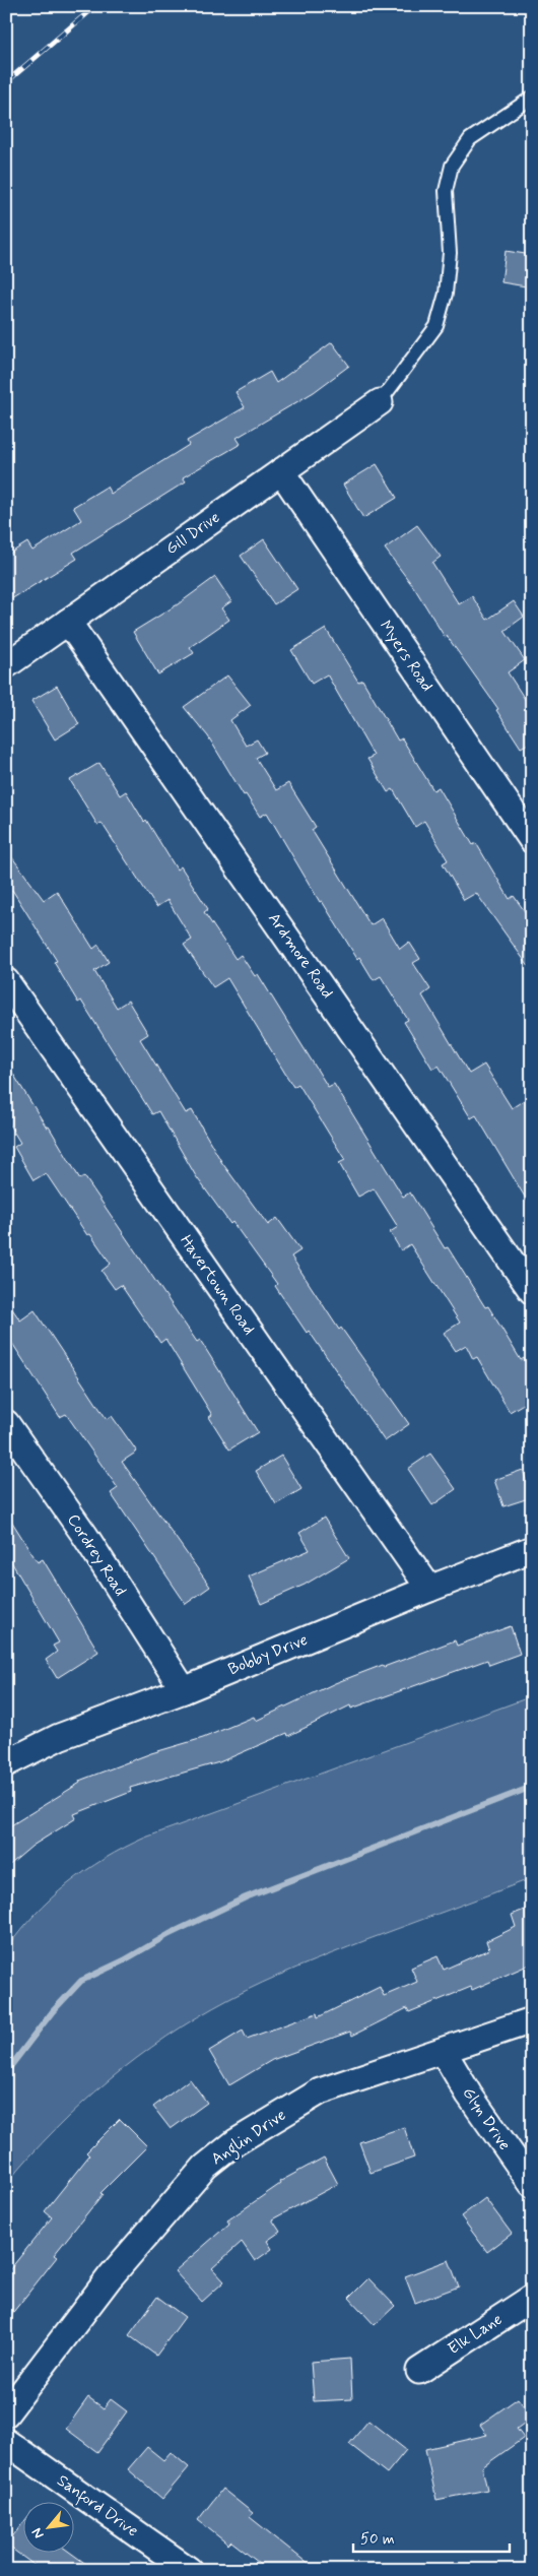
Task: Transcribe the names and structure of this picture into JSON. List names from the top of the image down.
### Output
{
  "streets": {
    "street": [
      "Gill Drive",
      "Myers Road",
      "Ardmore Road",
      "Havertown Road",
      "Cordrey Road",
      "Bobby Drive",
      "Glyn Drive",
      "Anglin Drive",
      "Elk Lane",
      "Sanford Drive"
    ]
  },
  "crossings": [
    ["Gill Drive", "Myers Road"],
    ["Gill Drive", "Ardmore Road"],
    ["Havertown Road", "Bobby Drive"],
    ["Cordrey Road", "Bobby Drive"],
    ["Glyn Drive", "Anglin Drive"]
  ],
  "scale_bar": "50 m",
  "north": "bottom left"
}
